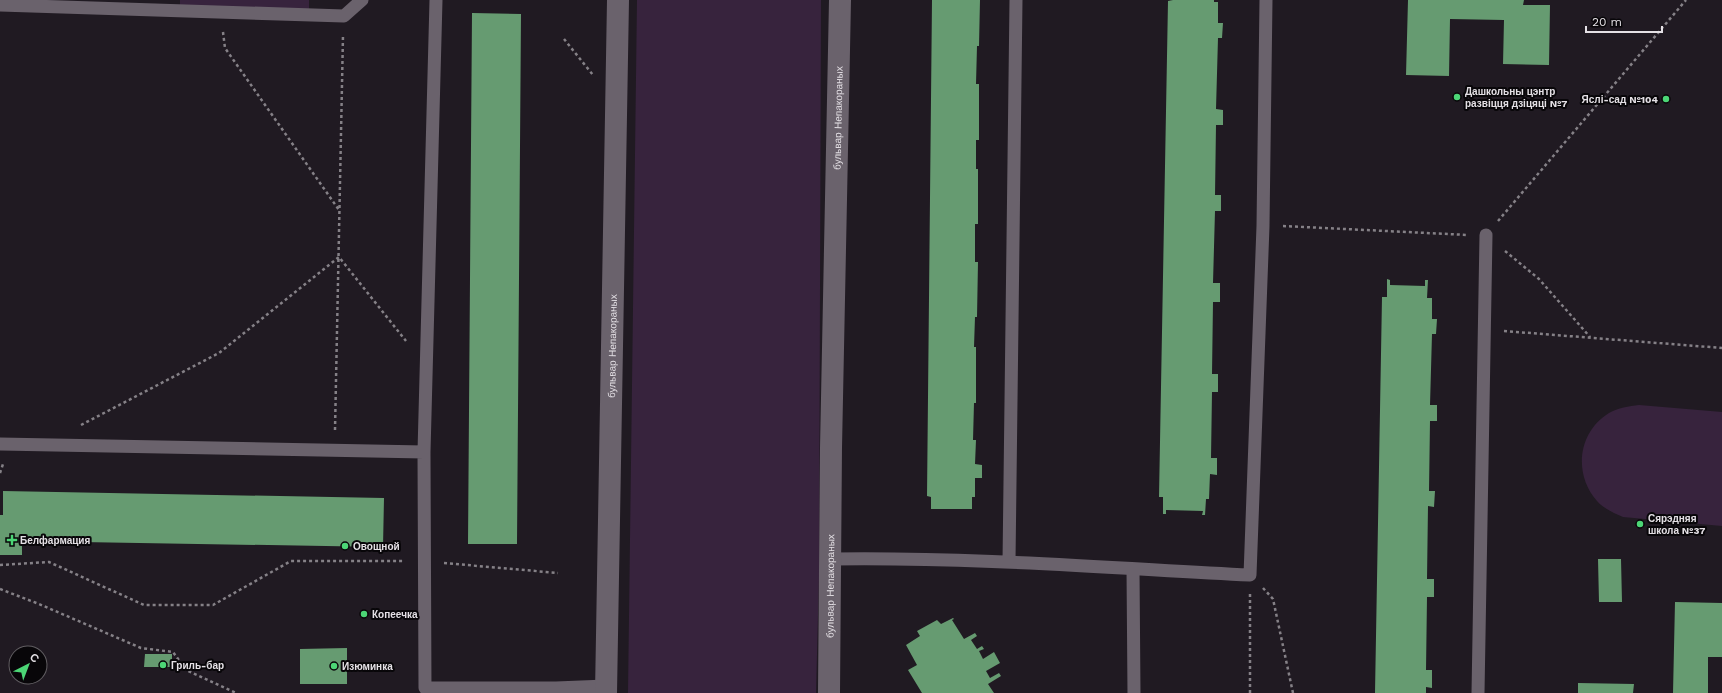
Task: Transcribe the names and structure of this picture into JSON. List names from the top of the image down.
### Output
{
  "streets": {
    "main road": ["бульвар Непакораных"]
  },
  "places": {
    "other": [
      "Дашкольны цэнтр развіцця дзіцяці №7",
      "Яслі-сад №104",
      "Сярэдняя школа №37",
      "Овощной",
      "Копеечка",
      "Гриль-бар",
      "Изюминка"
    ],
    "health": ["Белфармация"]
  },
  "scale_bar": "20 m",
  "north": "top right"
}
